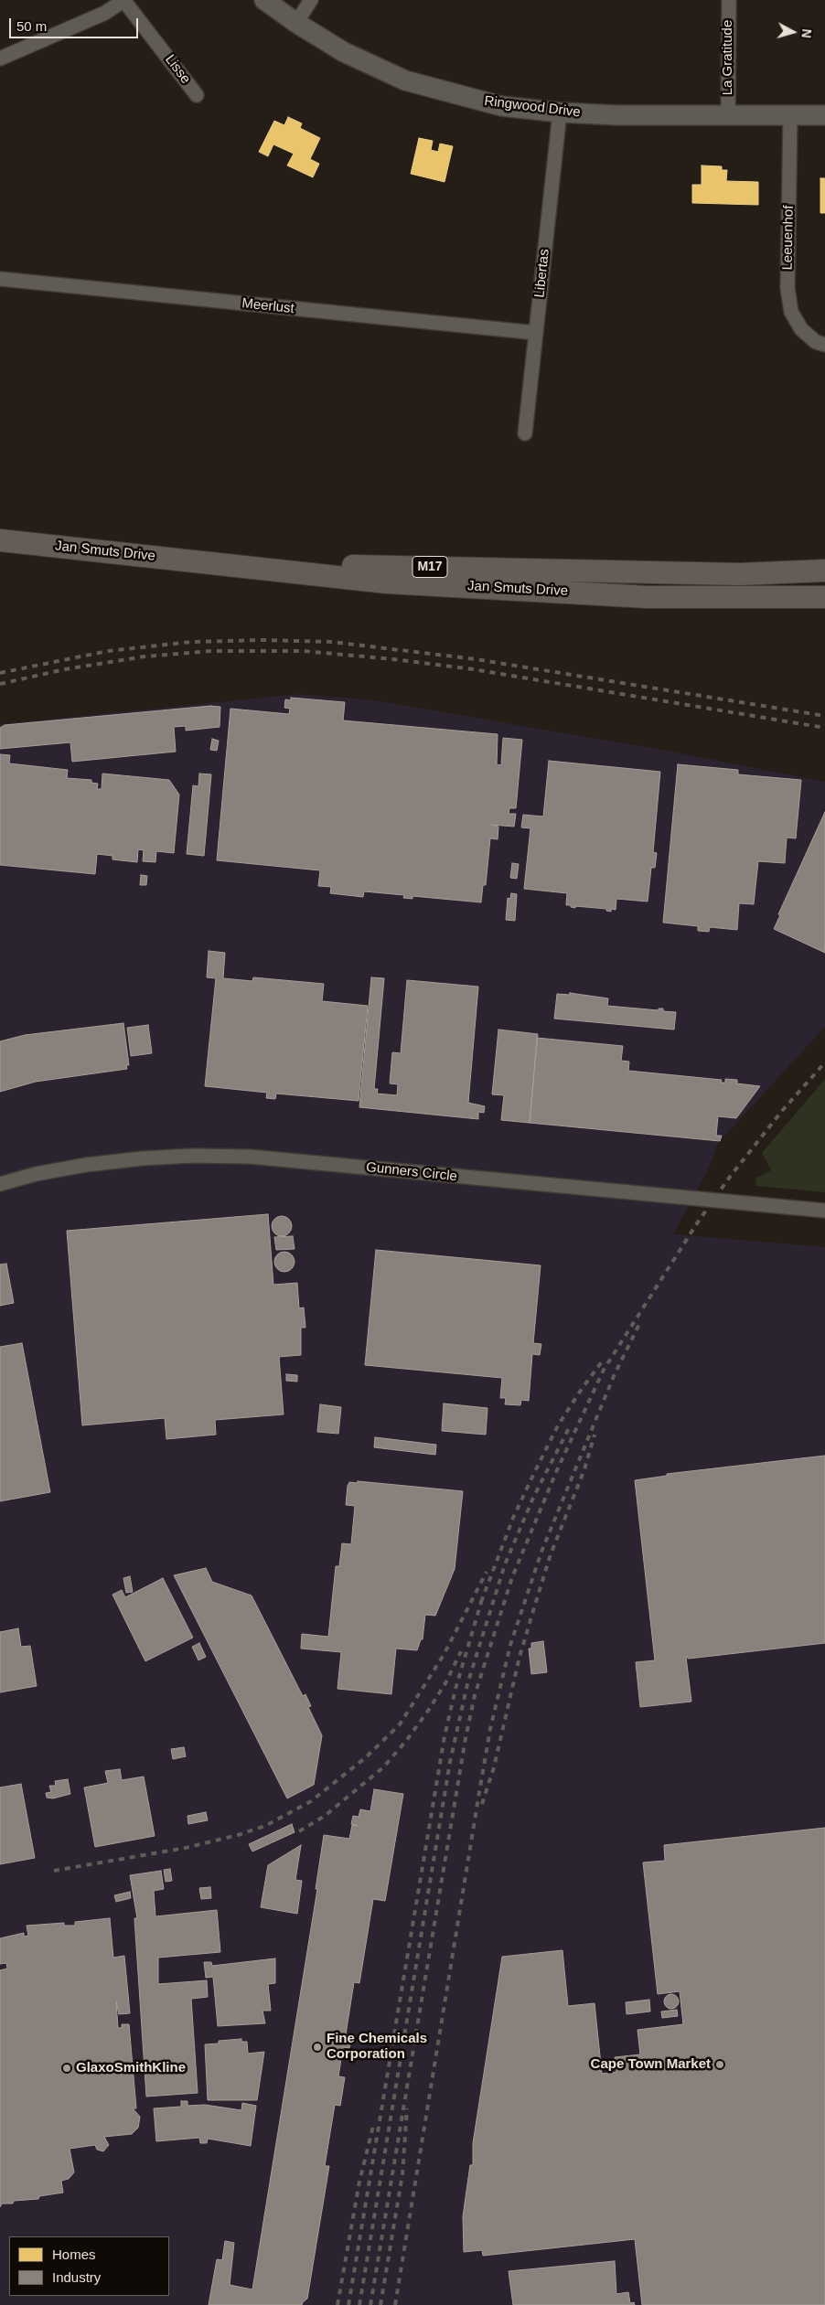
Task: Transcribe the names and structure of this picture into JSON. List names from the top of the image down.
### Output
{
  "streets": {
    "main road": ["Jan Smuts Drive", "M17"],
    "street": [
      "La Gratitude",
      "Lisse",
      "Ringwood Drive",
      "Leeuenhof",
      "Libertas",
      "Meerlust",
      "Gunners Circle"
    ]
  },
  "crossings": [
    ["La Gratitude", "Ringwood Drive"],
    ["Ringwood Drive", "Leeuenhof"],
    ["Ringwood Drive", "Libertas"],
    ["Libertas", "Meerlust"]
  ],
  "places": ["Fine Chemicals Corporation", "Cape Town Market", "GlaxoSmithKline"],
  "legend": ["Homes", "Industry"],
  "scale_bar": "50 m",
  "north": "right"
}
